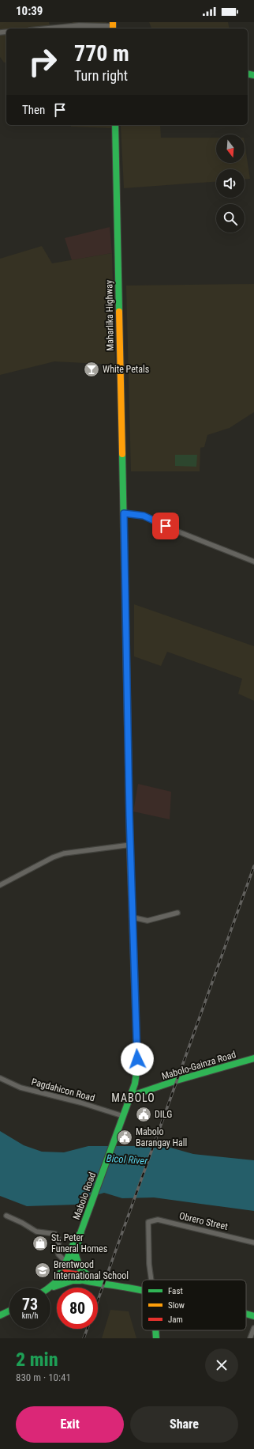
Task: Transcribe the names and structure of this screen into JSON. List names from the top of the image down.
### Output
{
  "streets": {
    "main road": ["Maharlika Highway", "Mabolo-Gainza Road", "Mabolo Road"],
    "street": ["Pagdahicon Road", "Obrero Street"]
  },
  "crossings": [
    ["Maharlika Highway", "Mabolo Road"],
    ["Mabolo-Gainza Road", "Mabolo Road"],
    ["Pagdahicon Road", "Mabolo Road"]
  ],
  "districts": ["MABOLO"],
  "water": ["Bicol River"],
  "places": {
    "bar": ["White Petals"],
    "public building": ["DILG", "Mabolo Barangay Hall"],
    "shop": ["St. Peter Funeral Homes"],
    "school or university": ["Brentwood International School"]
  },
  "legend": ["Fast", "Slow", "Jam"],
  "north": "bottom",
  "page": {
    "status": "10:39",
    "turn": ["770 m", "Turn right"],
    "then": "Then",
    "speed": "73 km/h",
    "limit": "80",
    "heading": ["2 min", "830 m · 10:41"],
    "buttons": ["Exit", "Share"]
  }
}
